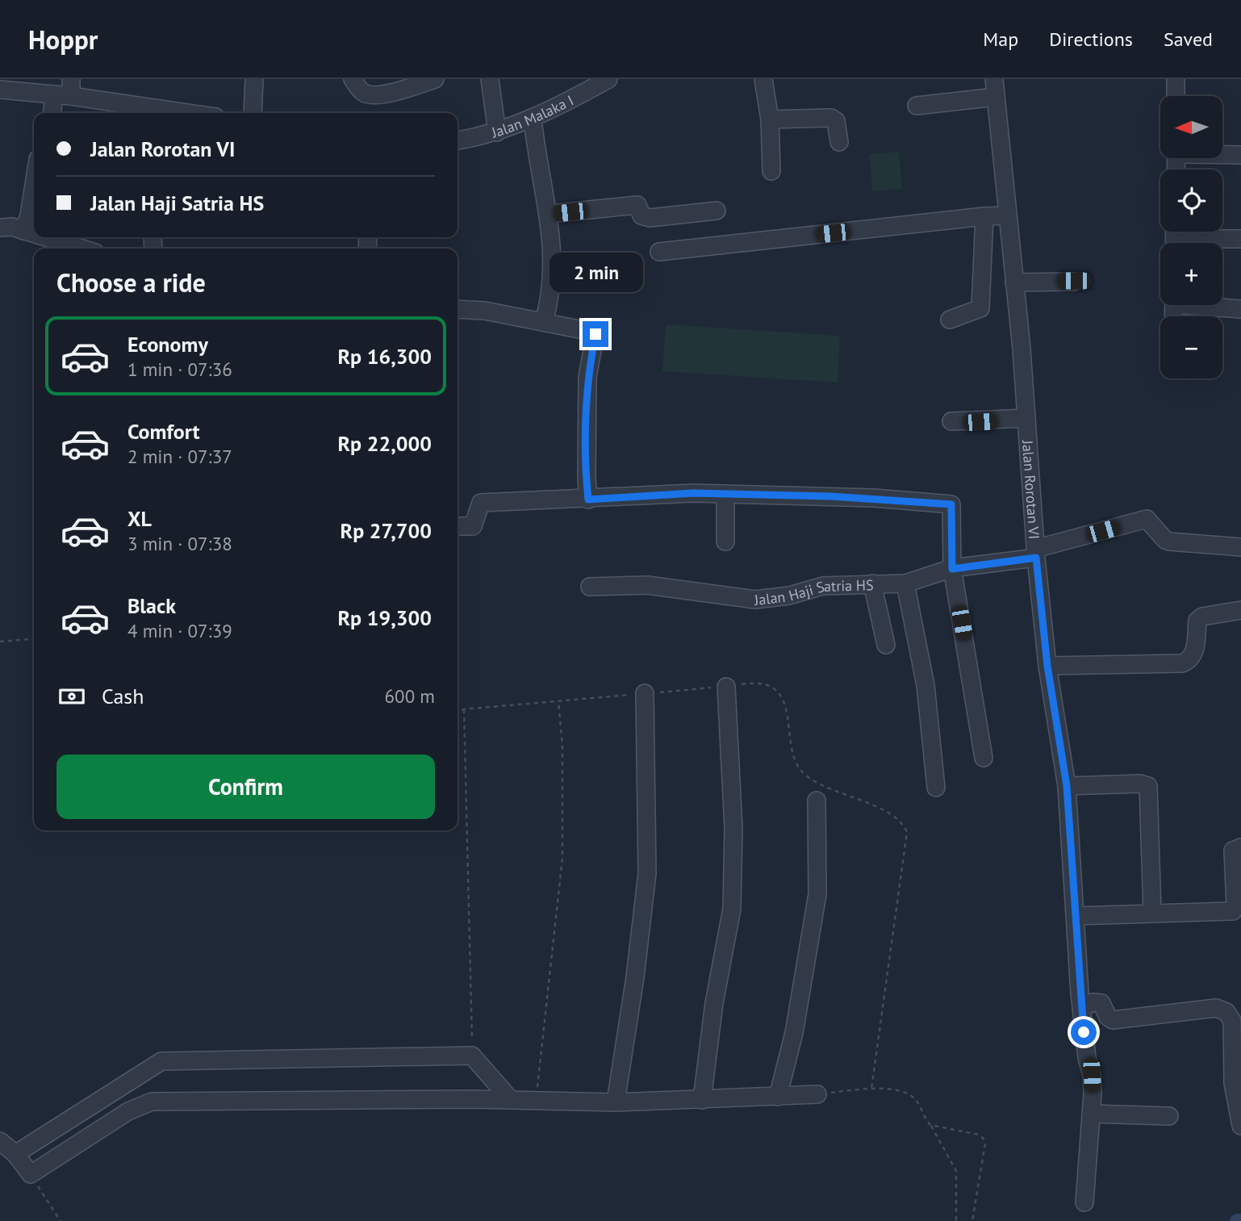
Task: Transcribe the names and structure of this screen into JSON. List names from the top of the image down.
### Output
{
  "streets": {
    "street": ["Jalan Malaka I", "Jalan Rorotan VI", "Jalan Haji Satria HS"]
  },
  "crossings": [
    ["Jalan Rorotan VI", "Jalan Haji Satria HS"]
  ],
  "north": "left",
  "page": {
    "header": "Hoppr",
    "nav": ["Map", "Directions", "Saved"],
    "map_buttons": ["+", "−"],
    "banner": ["Jalan Rorotan VI", "Jalan Haji Satria HS"],
    "heading": "Choose a ride",
    "bubble": "2 min",
    "list": [
      {
        "name": "Economy",
        "note": "1 min · 07:36",
        "value": "Rp 16,300"
      },
      {
        "name": "Comfort",
        "note": "2 min · 07:37",
        "value": "Rp 22,000"
      },
      {
        "name": "XL",
        "note": "3 min · 07:38",
        "value": "Rp 27,700"
      },
      {
        "name": "Black",
        "note": "4 min · 07:39",
        "value": "Rp 19,300"
      }
    ],
    "pay": ["Cash", "600 m"],
    "buttons": "Confirm"
  }
}
